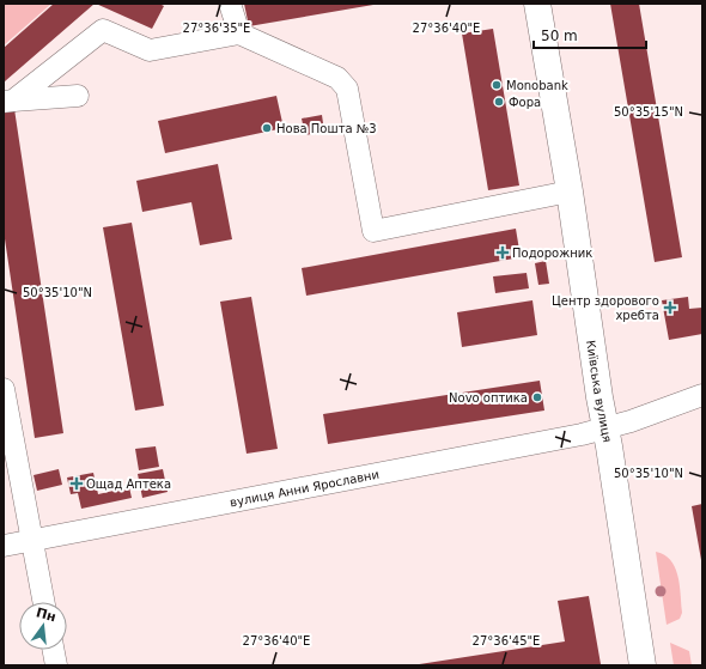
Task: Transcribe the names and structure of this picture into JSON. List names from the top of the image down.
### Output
{
  "streets": {
    "main road": ["Київська вулиця"],
    "street": ["вулиця Анни Ярославни"]
  },
  "crossings": [
    ["Київська вулиця", "вулиця Анни Ярославни"]
  ],
  "places": {
    "other": [
      "Monobank",
      "Фора",
      "Нова Пошта №3",
      "Novo оптика"
    ],
    "health": ["Подорожник", "Центр здорового хребта", "Ощад Аптека"]
  },
  "scale_bar": "50 m",
  "north": "top",
  "coordinates": [
    "27°36'35\"E",
    "27°36'40\"E",
    "50°35'15\"N",
    "50°35'10\"N",
    "27°36'45\"E"
  ]
}
